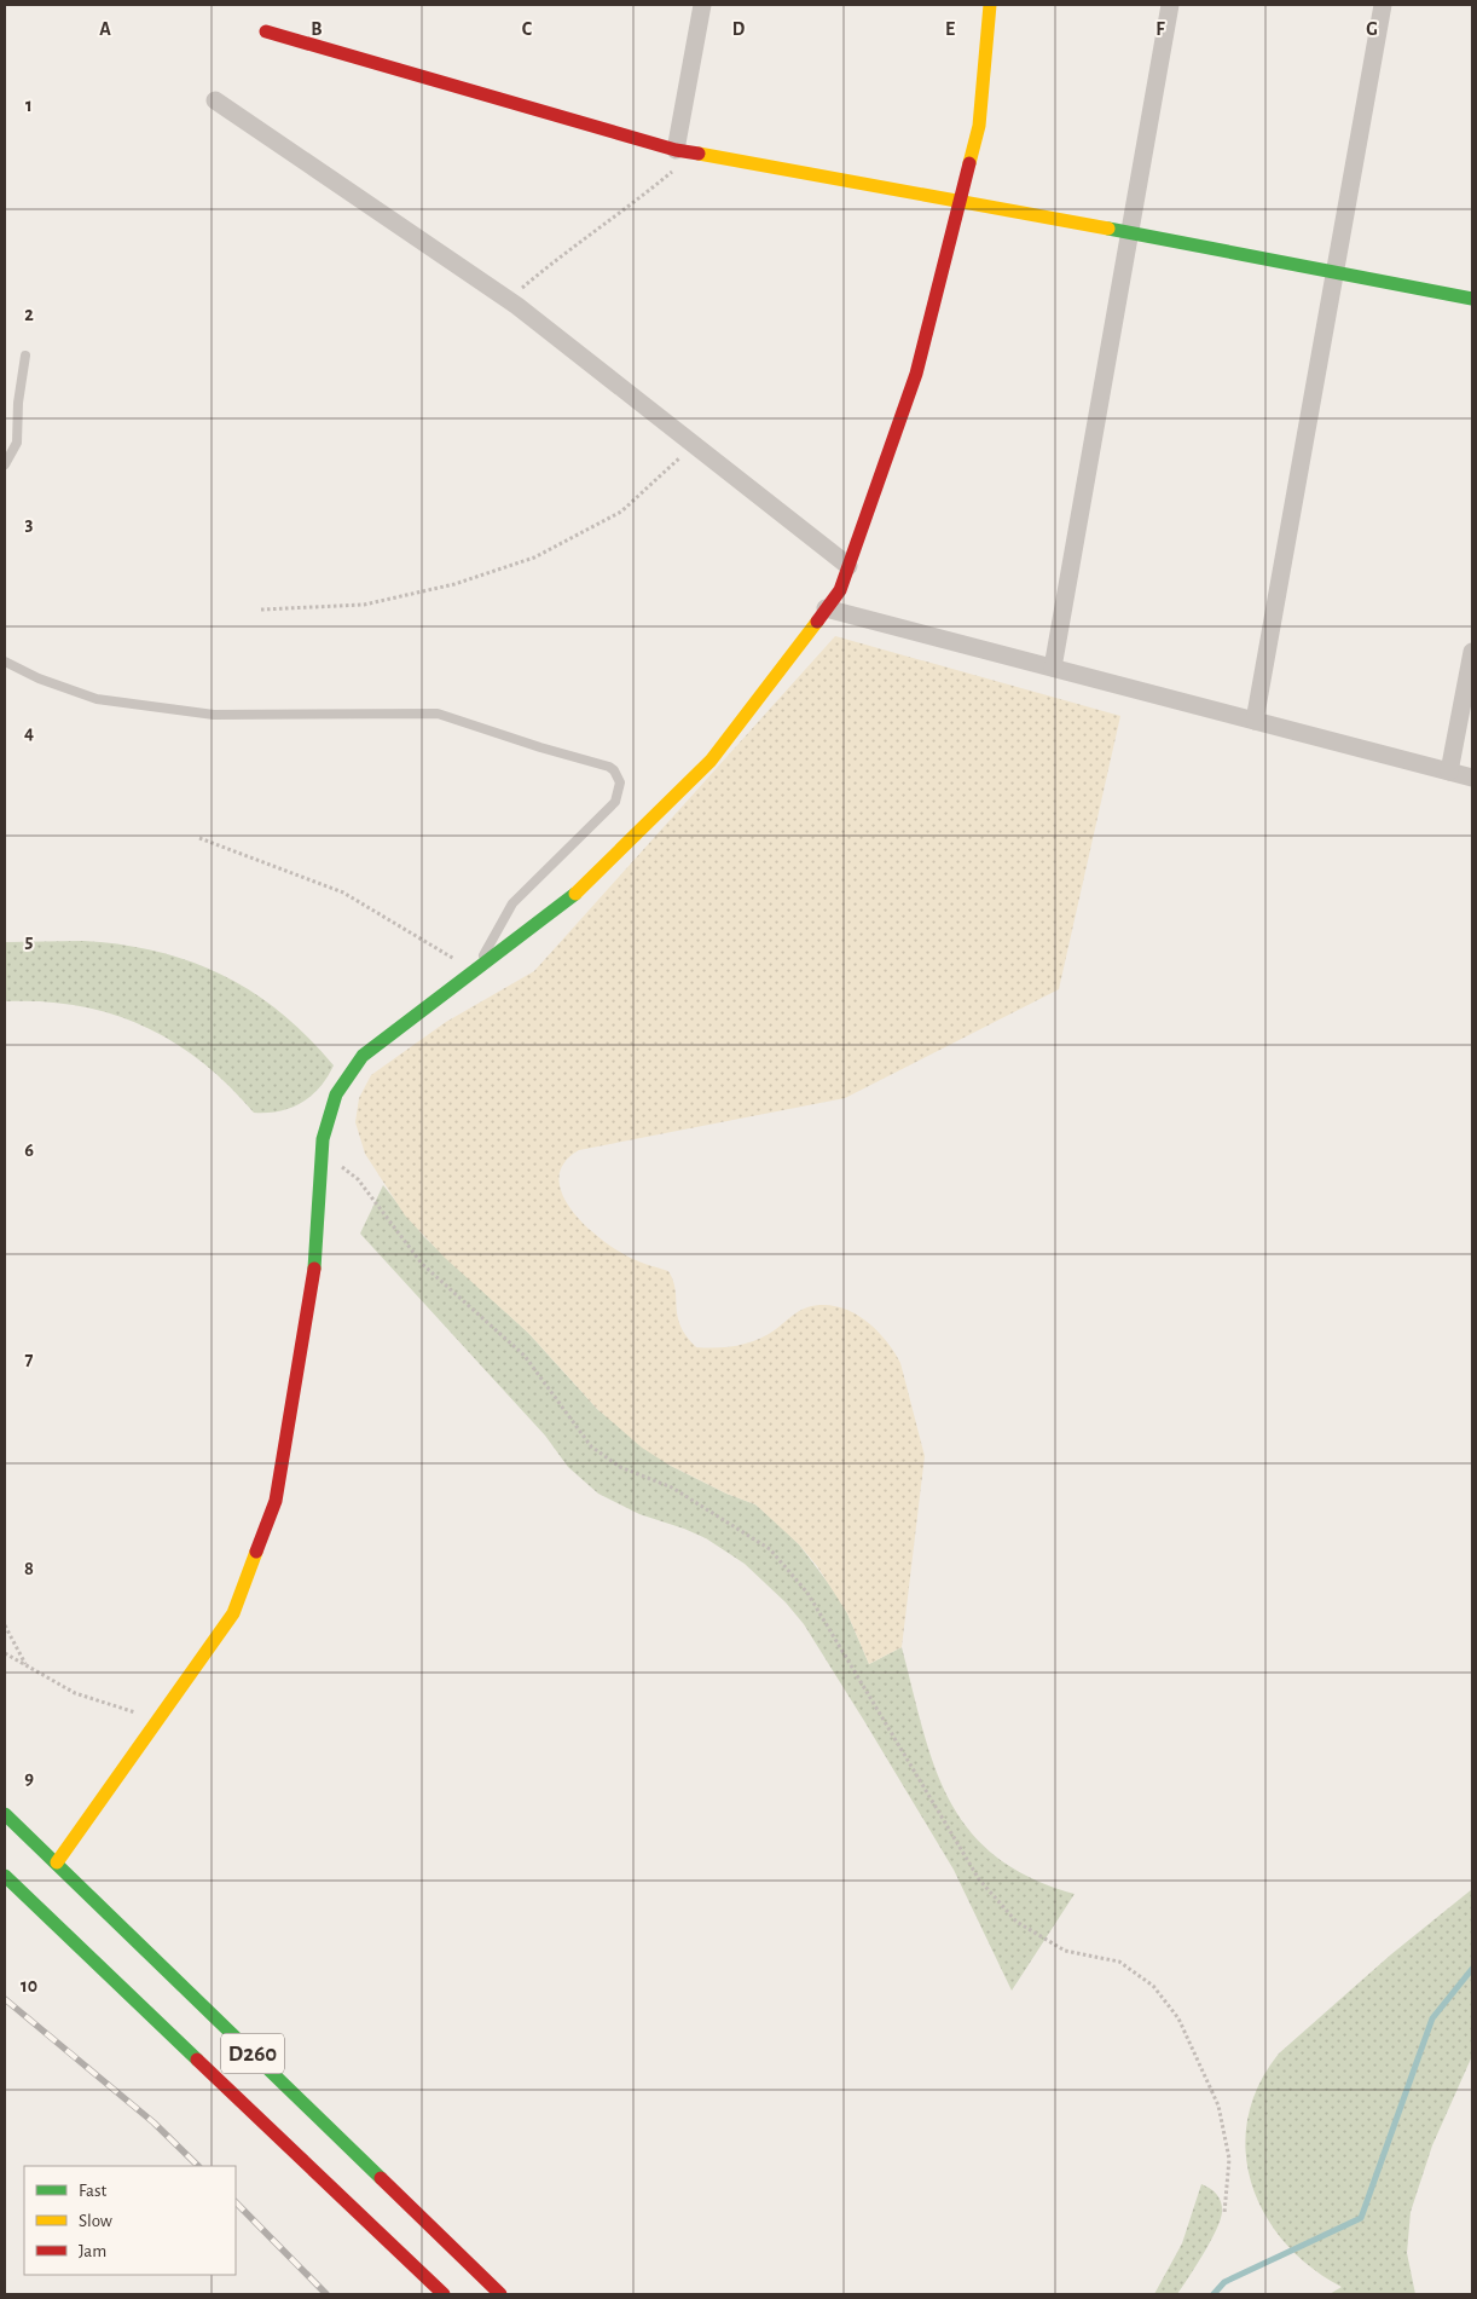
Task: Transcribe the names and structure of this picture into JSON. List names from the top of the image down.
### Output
{
  "streets": {
    "main road": ["D260"]
  },
  "legend": ["Fast", "Slow", "Jam"],
  "grid": {
    "columns": [
      "A",
      "B",
      "C",
      "D",
      "E",
      "F",
      "G"
    ],
    "rows": [
      "1",
      "2",
      "3",
      "4",
      "5",
      "6",
      "7",
      "8",
      "9",
      "10"
    ]
  }
}
